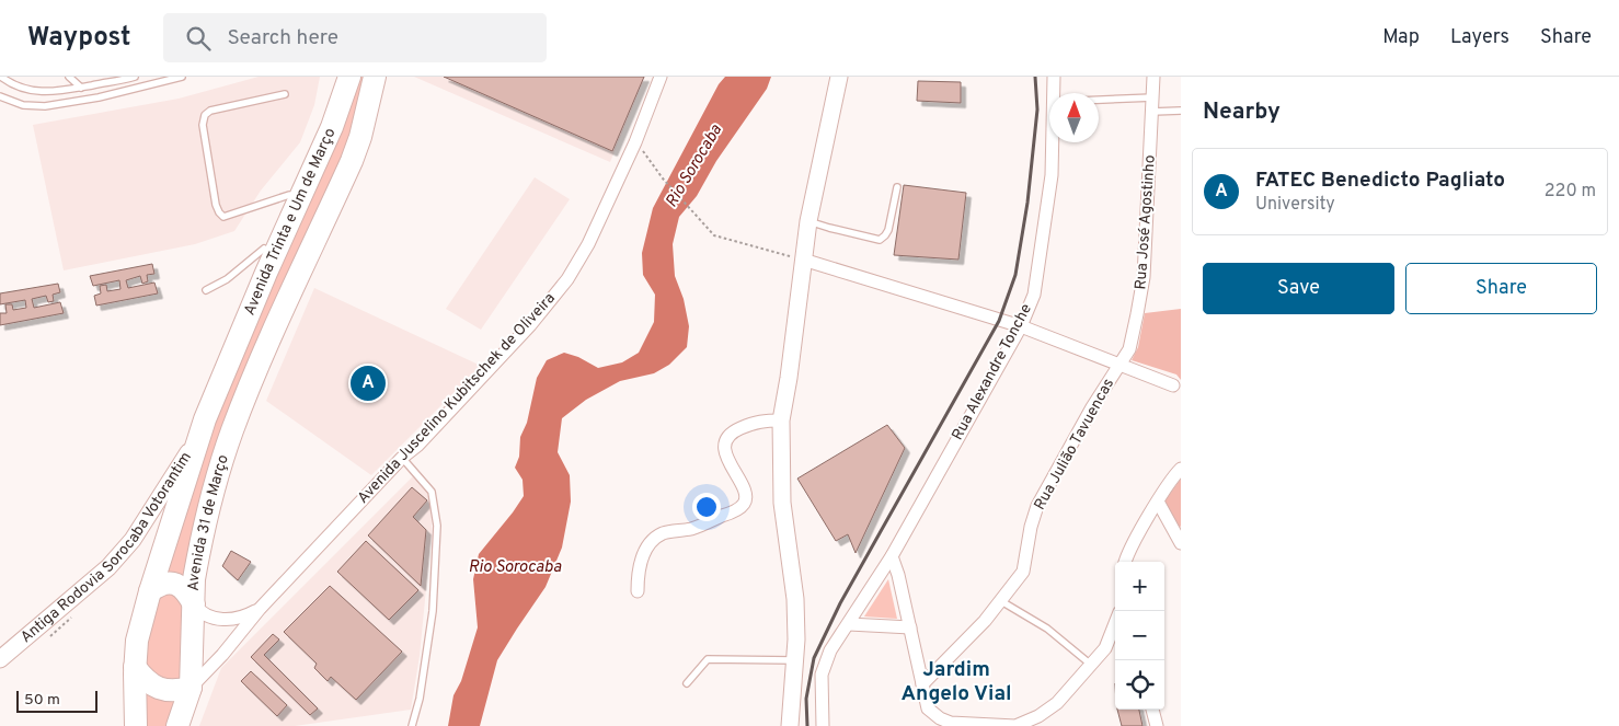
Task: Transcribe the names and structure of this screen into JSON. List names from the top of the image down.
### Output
{
  "streets": {
    "highway": ["Avenida Trinta e Um de Março", "Avenida 31 de Março"],
    "main road": ["Antiga Rodovia Sorocaba Votorantim"],
    "street": [
      "Rua José Agostinho",
      "Rua Alexandre Tonche",
      "Avenida Juscelino Kubitschek de Oliveira",
      "Rua Julião Tavuencas"
    ]
  },
  "crossings": [
    ["Avenida Trinta e Um de Março", "Avenida 31 de Março"],
    ["Rua José Agostinho", "Rua Julião Tavuencas"],
    ["Avenida Juscelino Kubitschek de Oliveira", "Avenida 31 de Março"],
    ["Avenida 31 de Março", "Antiga Rodovia Sorocaba Votorantim"]
  ],
  "districts": ["Jardim Angelo Vial"],
  "water": ["Rio Sorocaba"],
  "scale_bar": "50 m",
  "north": "top",
  "page": {
    "header": "Waypost",
    "search": "Search here",
    "nav": ["Map", "Layers", "Share"],
    "heading": "Nearby",
    "list": [
      {
        "mark": "A",
        "name": "FATEC Benedicto Pagliato",
        "note": "University",
        "value": "220 m"
      }
    ],
    "buttons": ["Save", "Share"],
    "pins": "A",
    "map_buttons": ["+", "−"],
    "scale": "50 m"
  }
}
